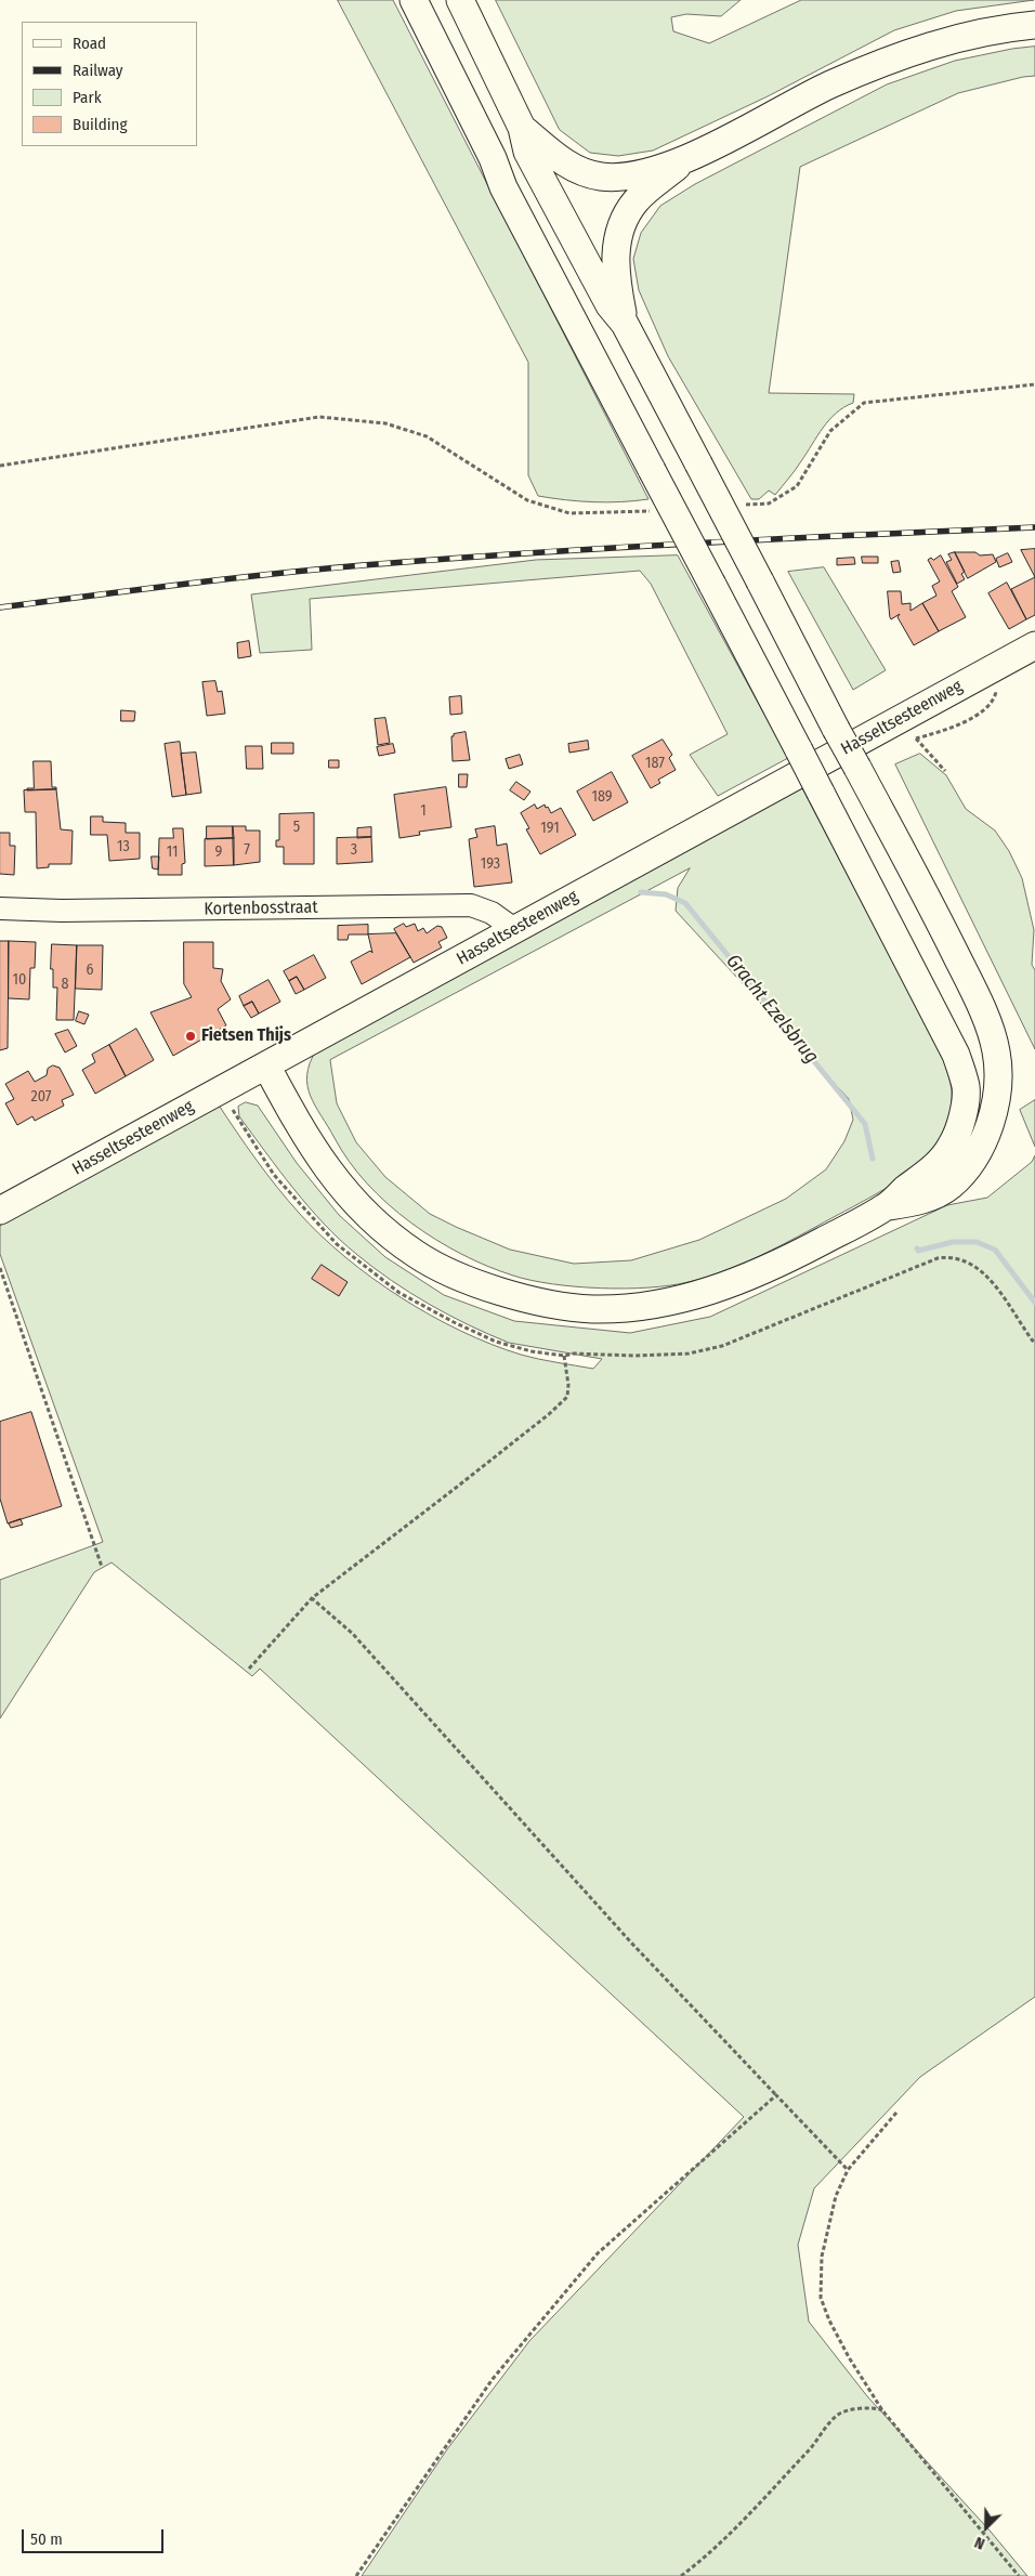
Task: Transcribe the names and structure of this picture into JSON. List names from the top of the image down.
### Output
{
  "streets": {
    "main road": ["Hasseltsesteenweg"],
    "street": ["Kortenbosstraat"]
  },
  "crossings": [
    ["Hasseltsesteenweg", "Kortenbosstraat"]
  ],
  "water": ["Gracht Ezelsbrug"],
  "places": ["Fietsen Thijs"],
  "house_numbers": [
    "187",
    "189",
    "1",
    "5",
    "191",
    "13",
    "7",
    "3",
    "11",
    "9",
    "193",
    "6",
    "10",
    "8",
    "207"
  ],
  "legend": [
    "Road",
    "Railway",
    "Park",
    "Building"
  ],
  "scale_bar": "50 m",
  "north": "bottom left"
}
